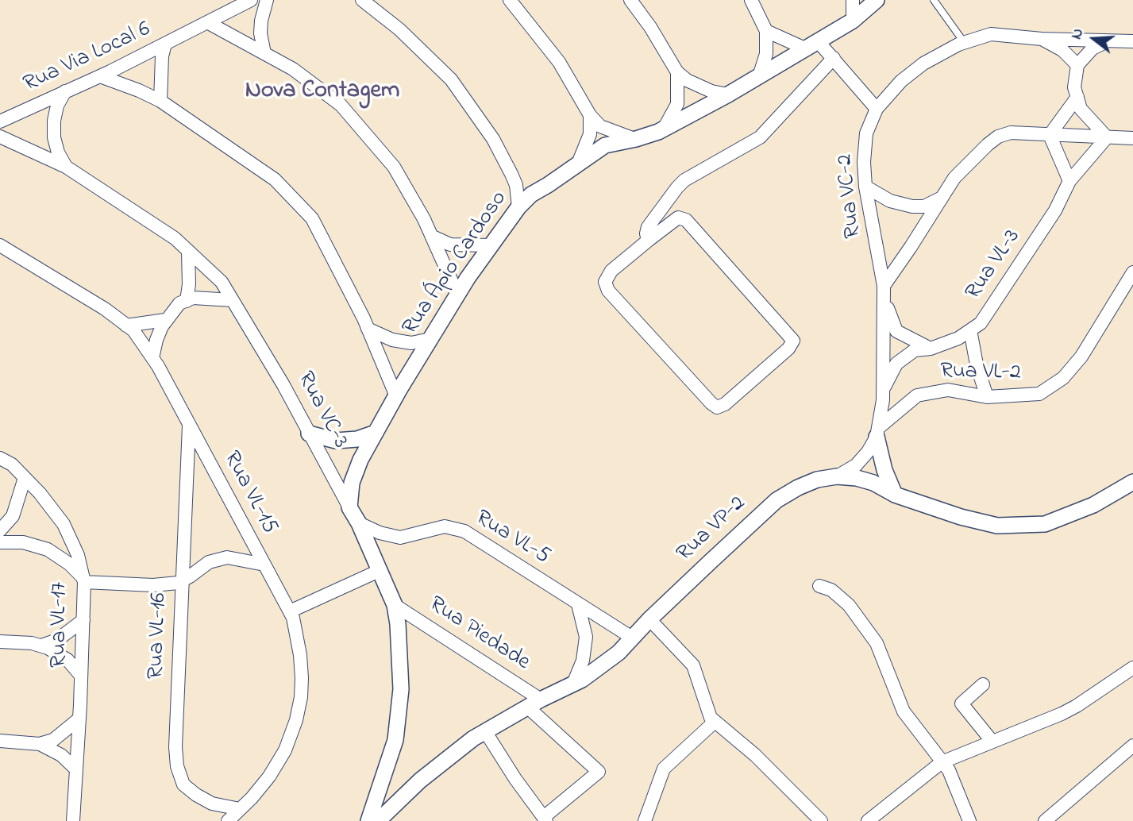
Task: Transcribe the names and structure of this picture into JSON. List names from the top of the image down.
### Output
{
  "streets": {
    "street": [
      "Rua Via Local 6",
      "Rua VC-2",
      "Rua Ápio Cardoso",
      "Rua VL-3",
      "Rua VL-2",
      "Rua VC-3",
      "Rua VL-15",
      "Rua VP-2",
      "Rua VL-5",
      "Rua VL-17",
      "Rua Piedade",
      "Rua VL-16"
    ]
  },
  "crossings": [
    ["Rua VC-2", "Rua VL-3"],
    ["Rua VC-2", "Rua VL-2"],
    ["Rua VC-2", "Rua VP-2"],
    ["Rua Ápio Cardoso", "Rua VC-3"],
    ["Rua VC-3", "Rua VL-5"],
    ["Rua VC-3", "Rua Piedade"],
    ["Rua VL-15", "Rua VL-16"],
    ["Rua VP-2", "Rua VL-5"],
    ["Rua VP-2", "Rua Piedade"]
  ],
  "districts": ["Nova Contagem"],
  "north": "left"
}
